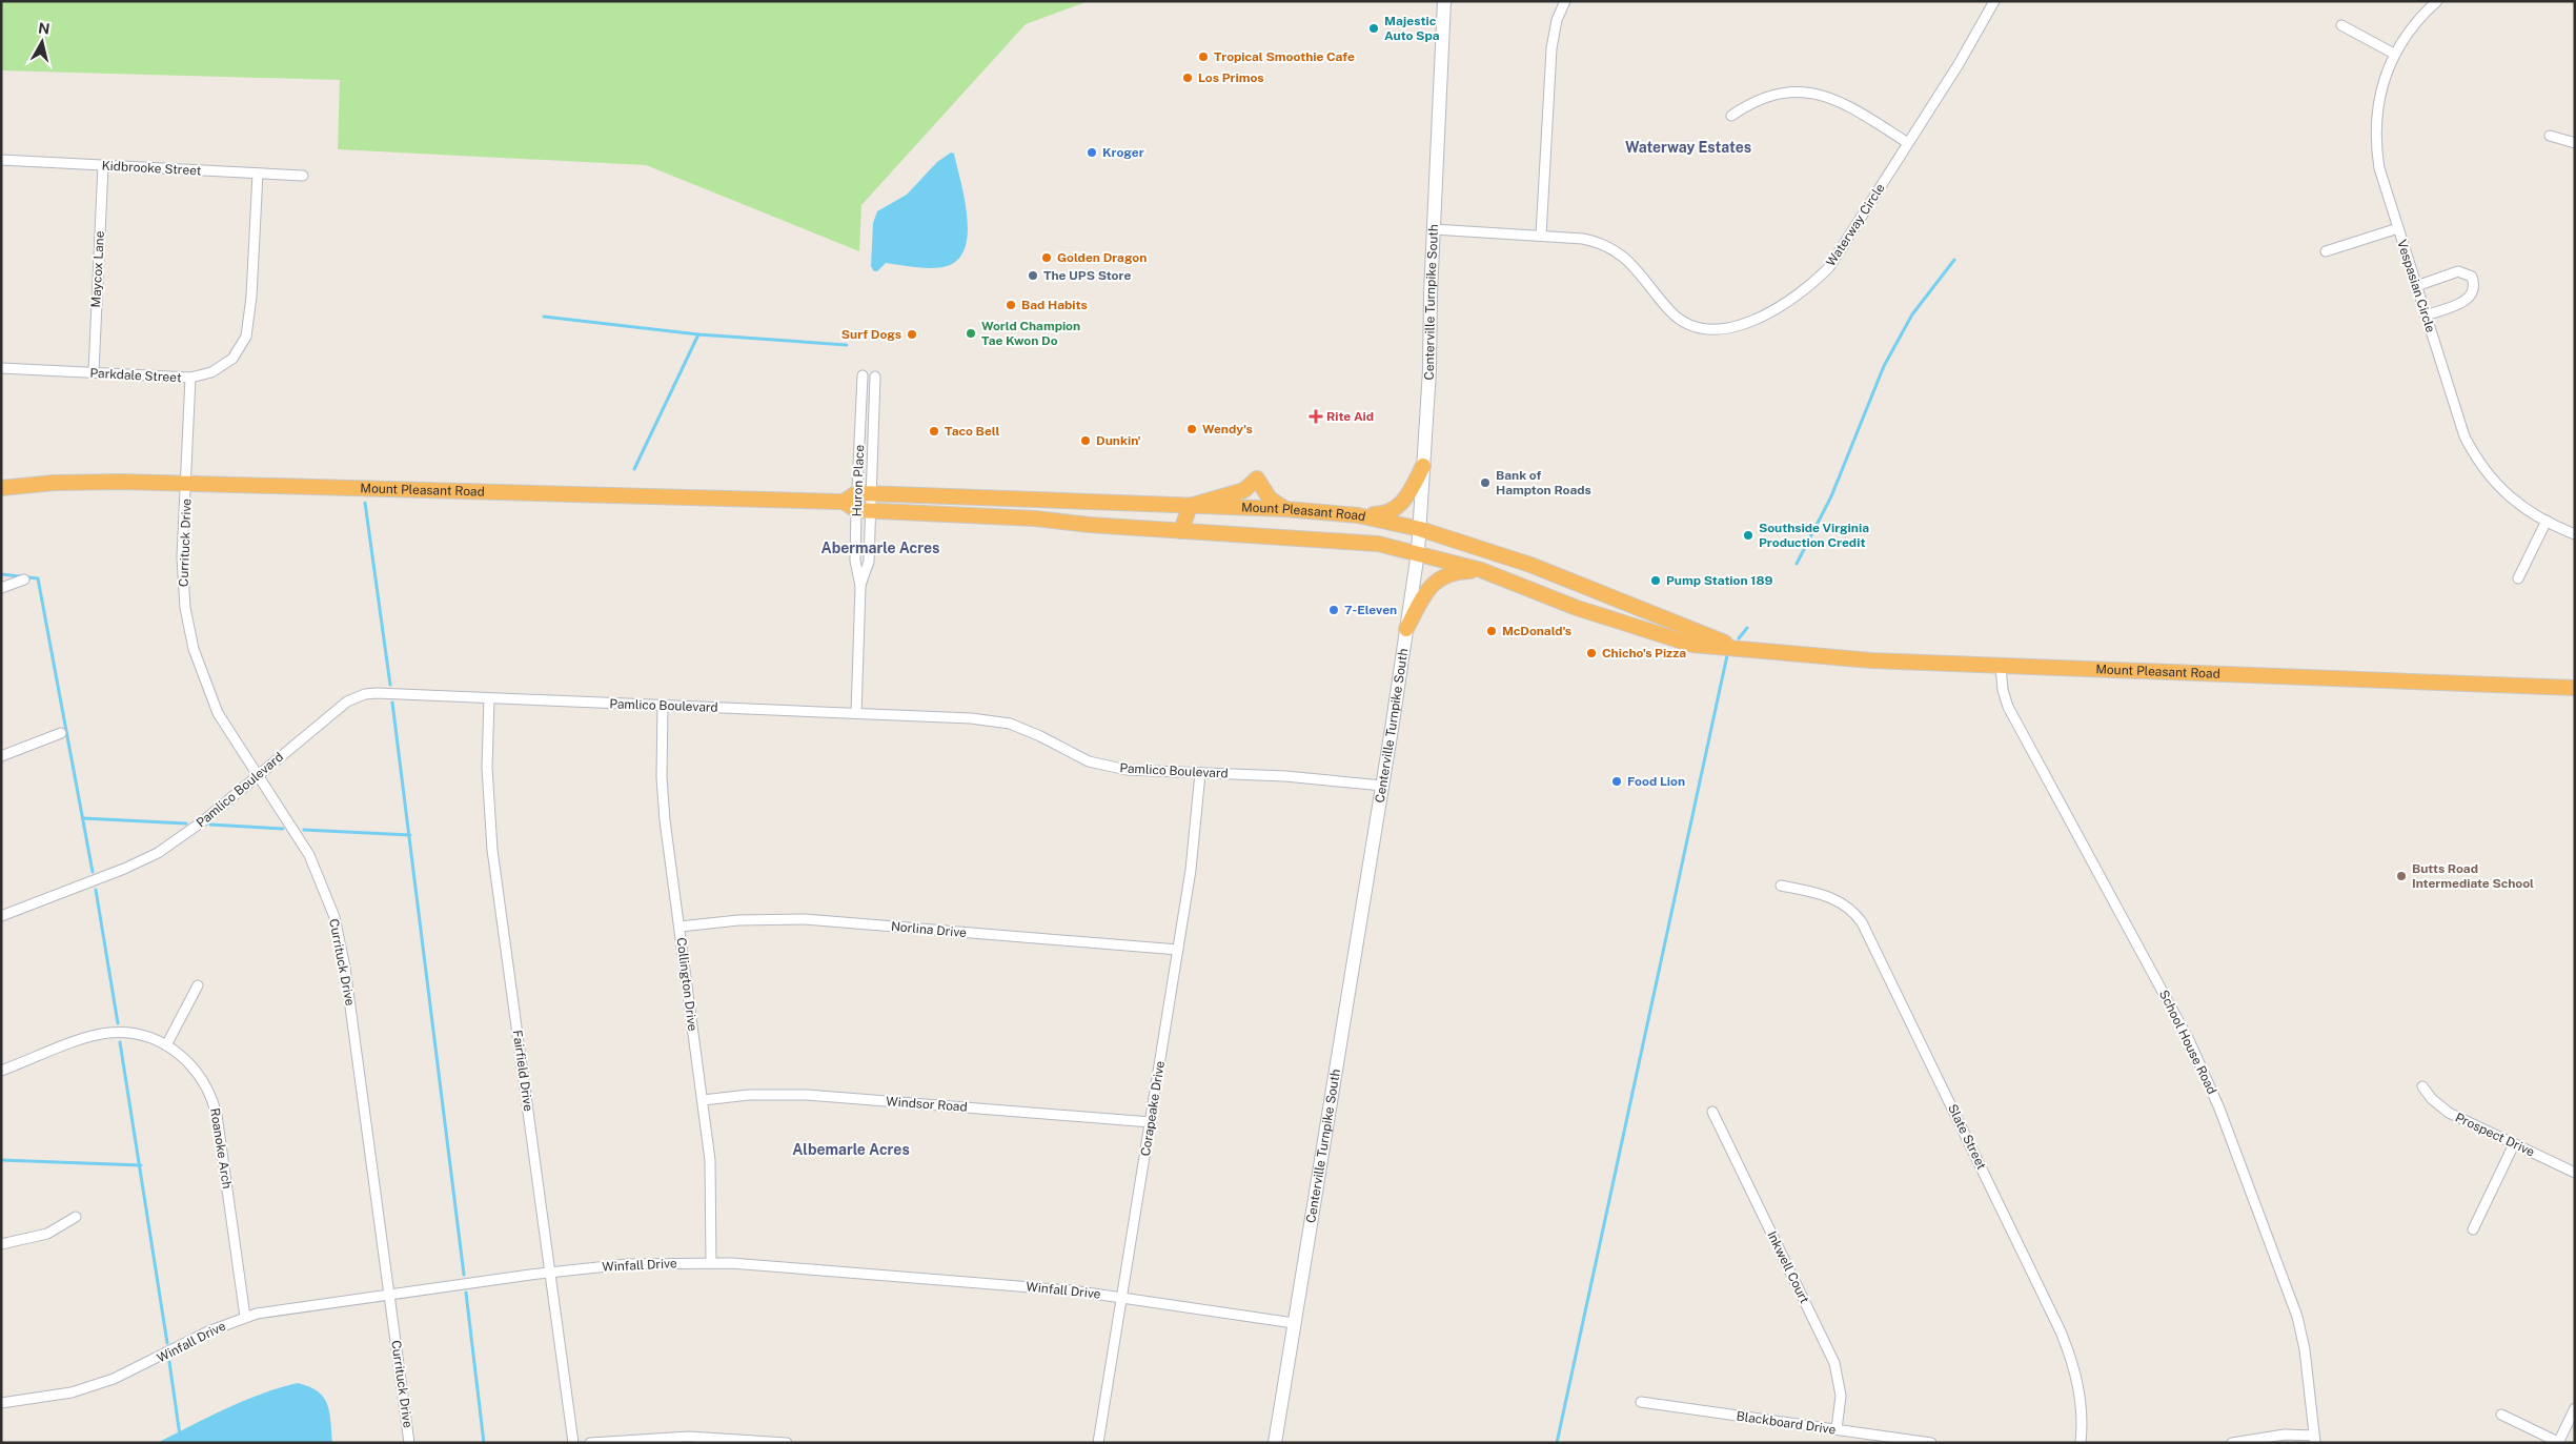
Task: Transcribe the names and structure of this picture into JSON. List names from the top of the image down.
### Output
{
  "streets": {
    "highway": ["Mount Pleasant Road"],
    "main road": ["Centerville Turnpike South"],
    "street": [
      "Kidbrooke Street",
      "Waterway Circle",
      "Maycox Lane",
      "Vespasian Circle",
      "Parkdale Street",
      "Huron Place",
      "Currituck Drive",
      "Pamlico Boulevard",
      "Norlina Drive",
      "Collington Drive",
      "School House Road",
      "Fairfield Drive",
      "Windsor Road",
      "Corapeake Drive",
      "Prospect Drive",
      "Slate Street",
      "Roanoke Arch",
      "Winfall Drive",
      "Inkwell Court",
      "Blackboard Drive"
    ]
  },
  "crossings": [
    ["Kidbrooke Street", "Maycox Lane"],
    ["Kidbrooke Street", "Parkdale Street"],
    ["Waterway Circle", "Centerville Turnpike South"],
    ["Maycox Lane", "Parkdale Street"],
    ["Centerville Turnpike South", "Mount Pleasant Road"],
    ["Centerville Turnpike South", "Pamlico Boulevard"],
    ["Centerville Turnpike South", "Winfall Drive"],
    ["Parkdale Street", "Currituck Drive"],
    ["Huron Place", "Mount Pleasant Road"],
    ["Huron Place", "Pamlico Boulevard"],
    ["Mount Pleasant Road", "Currituck Drive"],
    ["Mount Pleasant Road", "School House Road"],
    ["Currituck Drive", "Pamlico Boulevard"],
    ["Currituck Drive", "Winfall Drive"],
    ["Pamlico Boulevard", "Collington Drive"],
    ["Pamlico Boulevard", "Fairfield Drive"],
    ["Pamlico Boulevard", "Corapeake Drive"],
    ["Norlina Drive", "Collington Drive"],
    ["Norlina Drive", "Corapeake Drive"],
    ["Collington Drive", "Windsor Road"],
    ["Collington Drive", "Winfall Drive"],
    ["Fairfield Drive", "Winfall Drive"],
    ["Windsor Road", "Corapeake Drive"],
    ["Corapeake Drive", "Winfall Drive"],
    ["Roanoke Arch", "Winfall Drive"],
    ["Inkwell Court", "Blackboard Drive"]
  ],
  "districts": ["Waterway Estates", "Abermarle Acres", "Albemarle Acres"],
  "places": {
    "other": [
      "Majestic Auto Spa",
      "Tropical Smoothie Cafe",
      "Los Primos",
      "Kroger",
      "Golden Dragon",
      "The UPS Store",
      "Bad Habits",
      "World Champion Tae Kwon Do",
      "Surf Dogs",
      "Wendy's",
      "Taco Bell",
      "Dunkin'",
      "Bank of Hampton Roads",
      "Southside Virginia Production Credit",
      "Pump Station 189",
      "7-Eleven",
      "McDonald's",
      "Chicho's Pizza",
      "Food Lion",
      "Butts Road Intermediate School"
    ],
    "health": ["Rite Aid"]
  },
  "north": "top"
}
